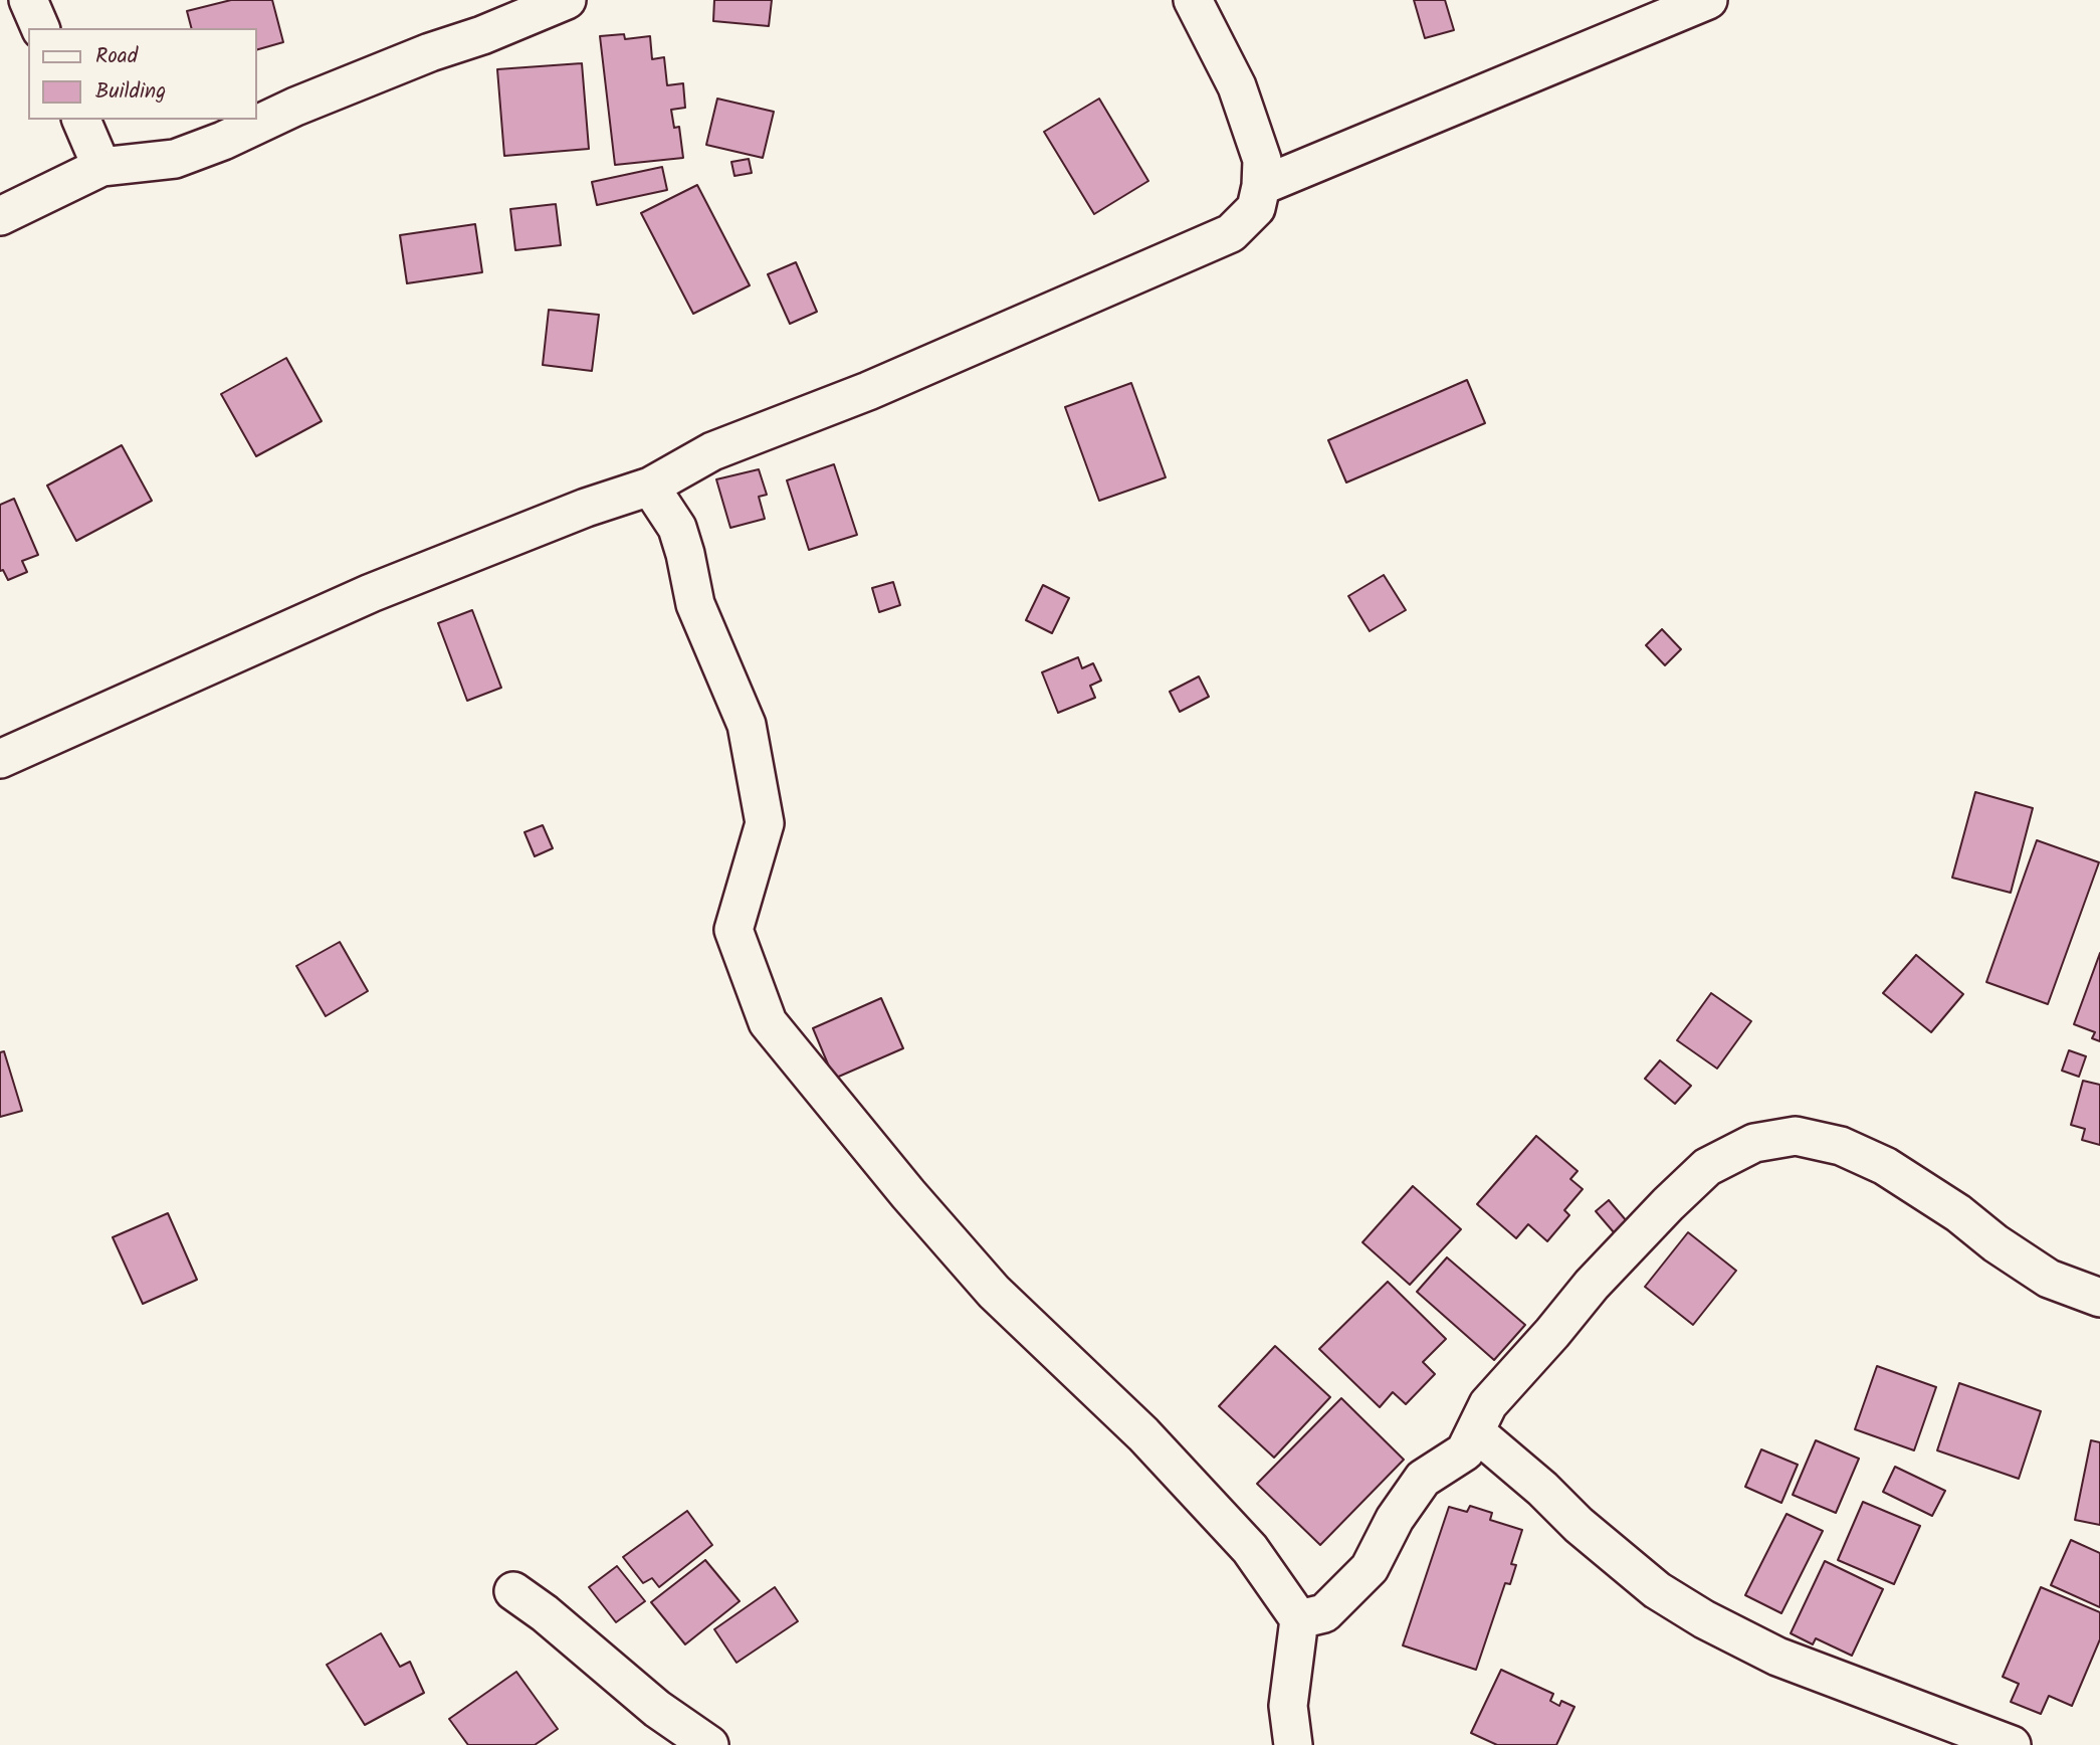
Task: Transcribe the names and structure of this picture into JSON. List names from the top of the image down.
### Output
{
  "legend": ["Road", "Building"]
}
